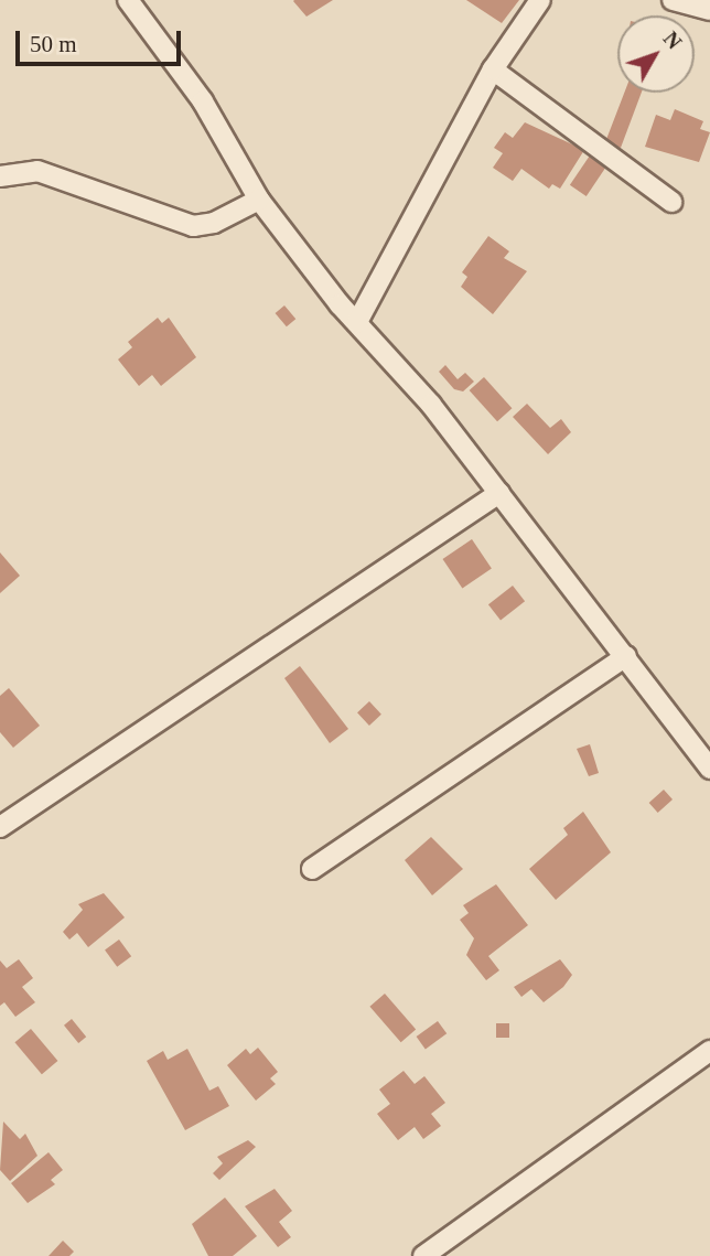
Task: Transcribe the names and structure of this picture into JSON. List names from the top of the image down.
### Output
{
  "scale_bar": "50 m",
  "north": "top right"
}
